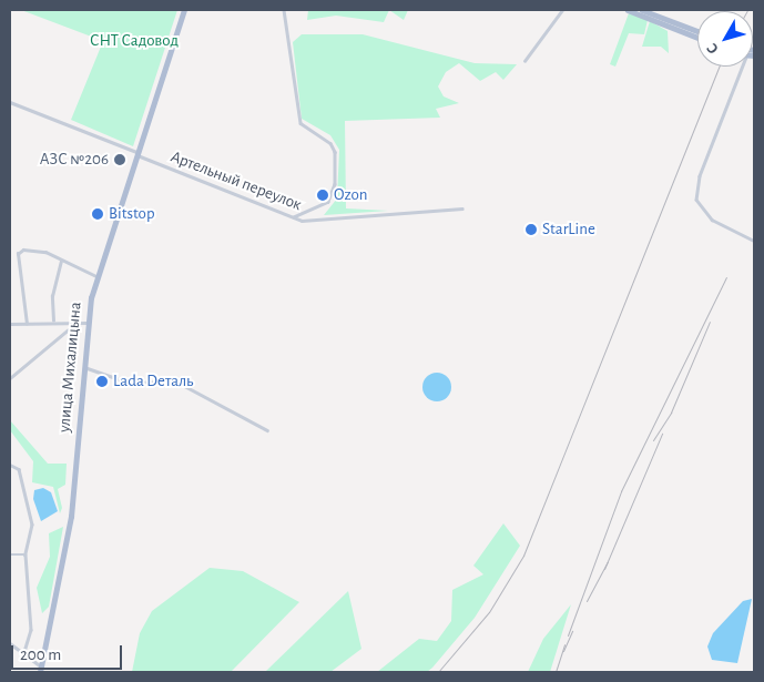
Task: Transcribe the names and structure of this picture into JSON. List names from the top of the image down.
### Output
{
  "streets": {
    "main road": ["улица Михалицына"],
    "street": ["Артельный переулок"]
  },
  "crossings": [
    ["Артельный переулок", "улица Михалицына"]
  ],
  "parks": ["СНТ Садовод"],
  "places": [
    "АЗС №206",
    "Ozon",
    "Bitstop",
    "StarLine",
    "Lada Dеталь"
  ],
  "scale_bar": "200 m",
  "north": "bottom left"
}
